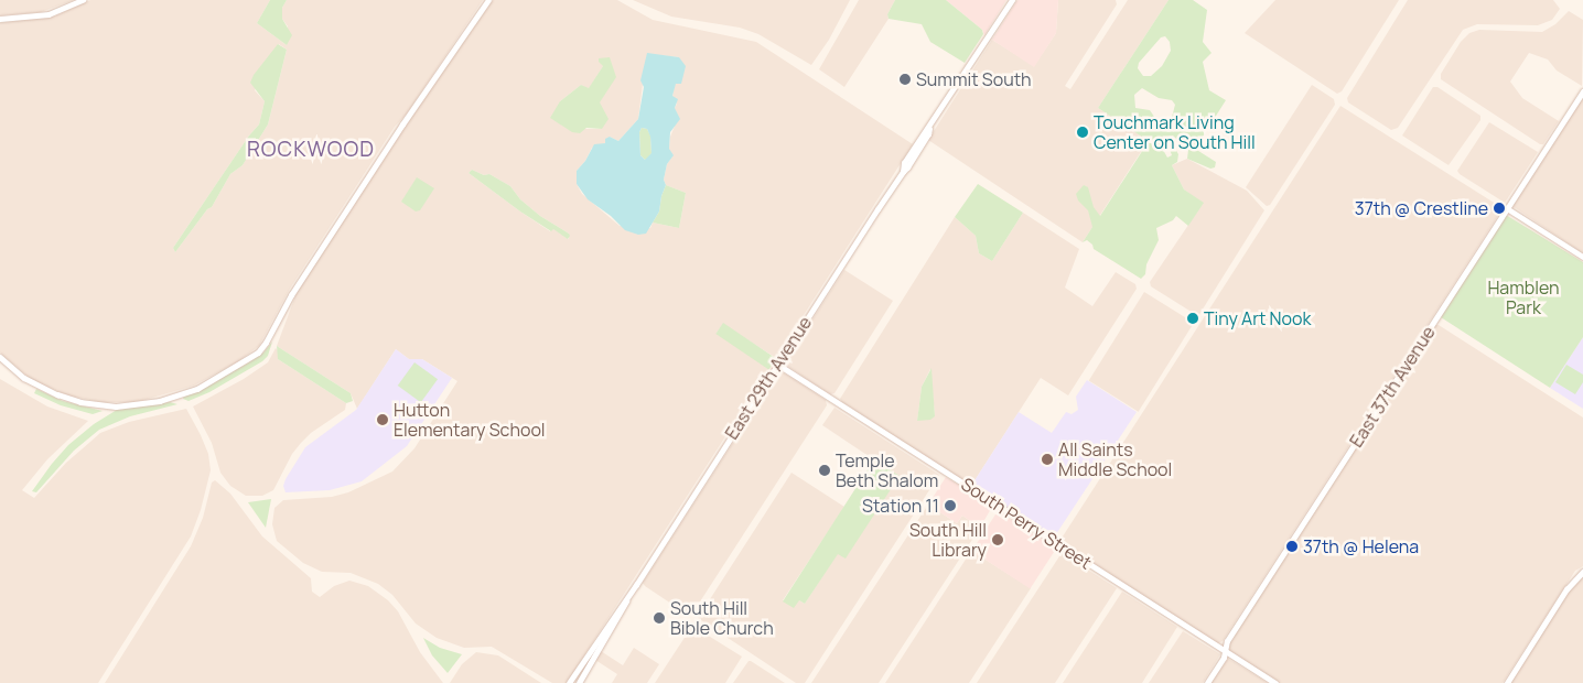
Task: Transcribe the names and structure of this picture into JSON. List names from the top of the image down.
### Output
{
  "streets": {
    "street": ["East 29th Avenue", "East 37th Avenue", "South Perry Street"]
  },
  "crossings": [
    ["East 29th Avenue", "South Perry Street"],
    ["East 37th Avenue", "South Perry Street"]
  ],
  "districts": ["ROCKWOOD"],
  "parks": ["Hamblen Park"],
  "places": [
    "Summit South",
    "Touchmark Living Center on South Hill",
    "37th @ Crestline",
    "Tiny Art Nook",
    "Hutton Elementary School",
    "All Saints Middle School",
    "Temple Beth Shalom",
    "Station 11",
    "South Hill Library",
    "37th @ Helena",
    "South Hill Bible Church"
  ]
}
